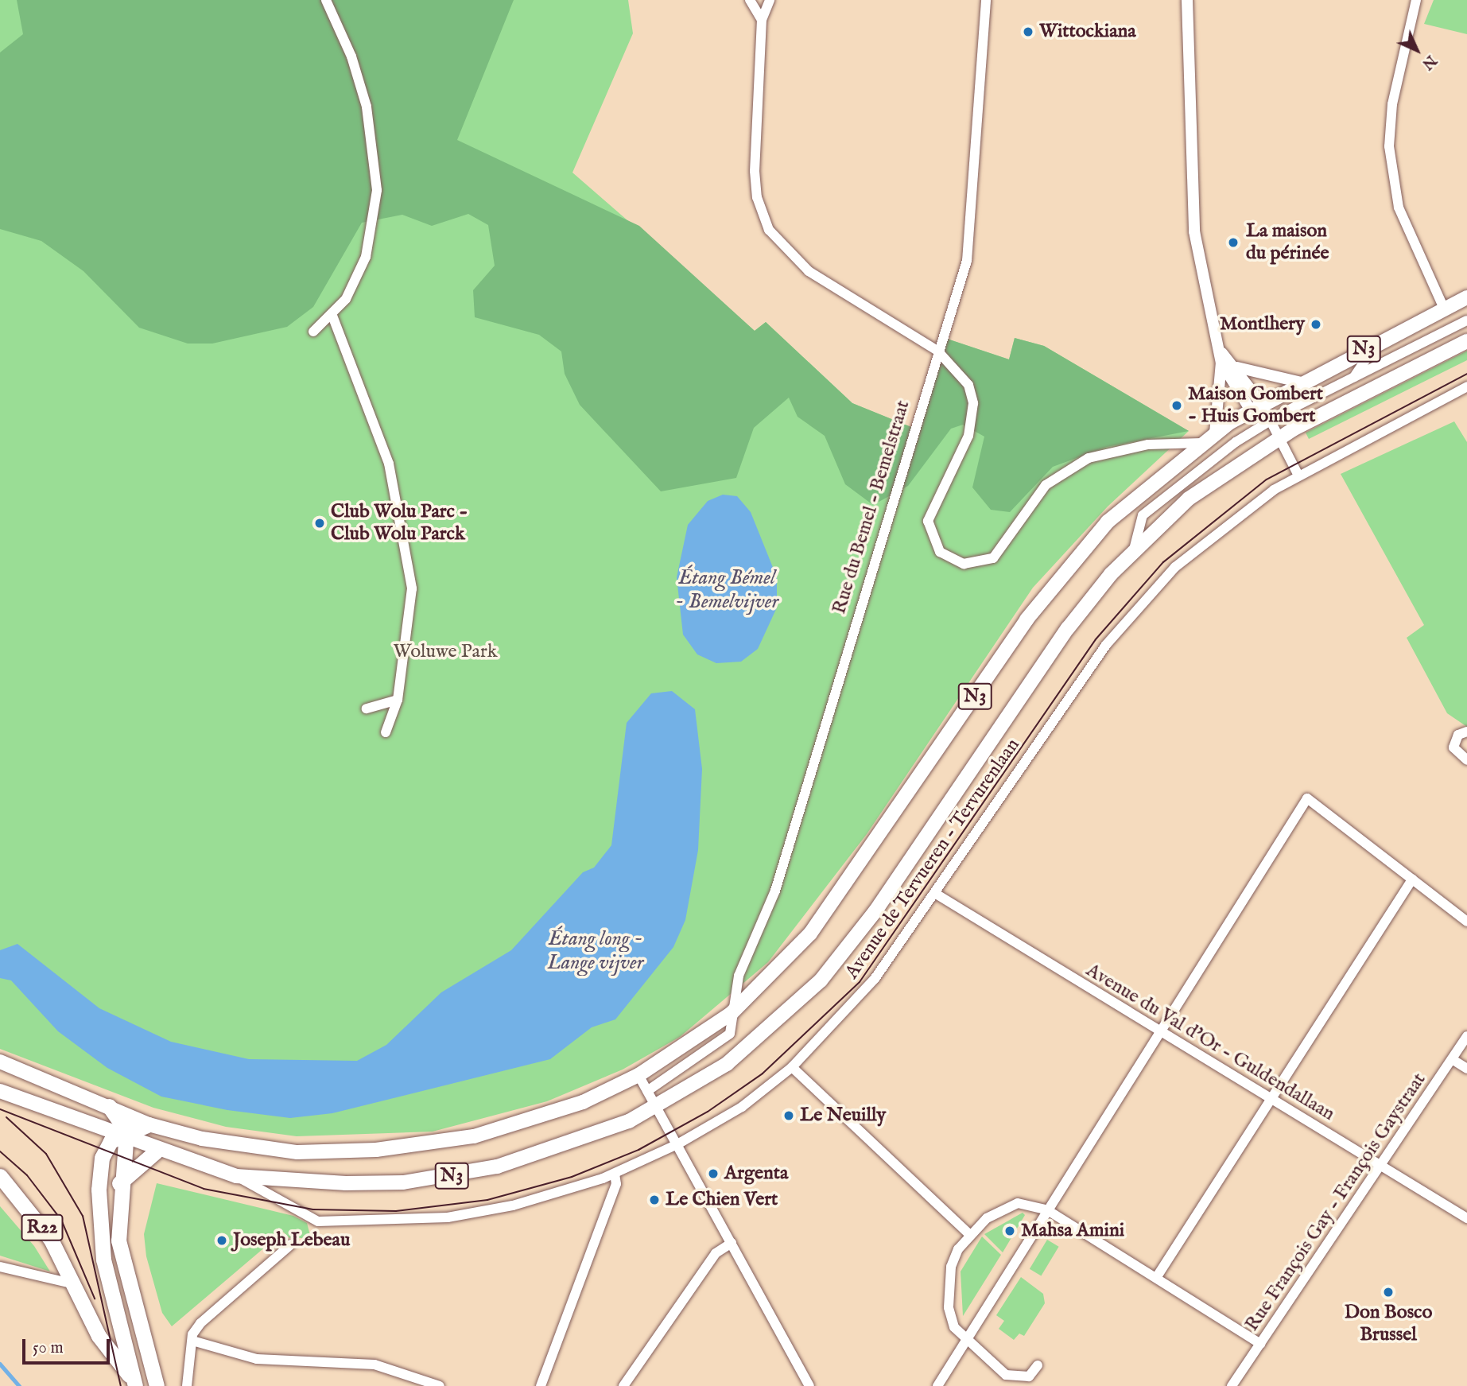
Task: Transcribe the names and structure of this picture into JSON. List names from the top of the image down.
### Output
{
  "streets": {
    "highway": ["R22"],
    "main road": ["N3", "Avenue de Tervueren - Tervurenlaan"],
    "street": ["Rue du Bemel - Bemelstraat", "Avenue du Val d'Or - Guldendallaan", "Rue François Gay - François Gaystraat"]
  },
  "crossings": [
    ["Rue du Bemel - Bemelstraat", "Avenue de Tervueren - Tervurenlaan"],
    ["Avenue de Tervueren - Tervurenlaan", "Avenue du Val d'Or - Guldendallaan"],
    ["Avenue de Tervueren - Tervurenlaan", "R22"],
    ["Avenue du Val d'Or - Guldendallaan", "Rue François Gay - François Gaystraat"]
  ],
  "water": ["Étang Bémel - Bemelvijver", "Étang long - Lange vijver"],
  "parks": ["Woluwe Park"],
  "places": [
    "Wittockiana",
    "La maison du périnée",
    "Montlhery",
    "Maison Gombert - Huis Gombert",
    "Club Wolu Parc - Club Wolu Parck",
    "Le Neuilly",
    "Argenta",
    "Le Chien Vert",
    "Mahsa Amini",
    "Joseph Lebeau",
    "Don Bosco Brussel"
  ],
  "scale_bar": "50 m",
  "north": "bottom right"
}
